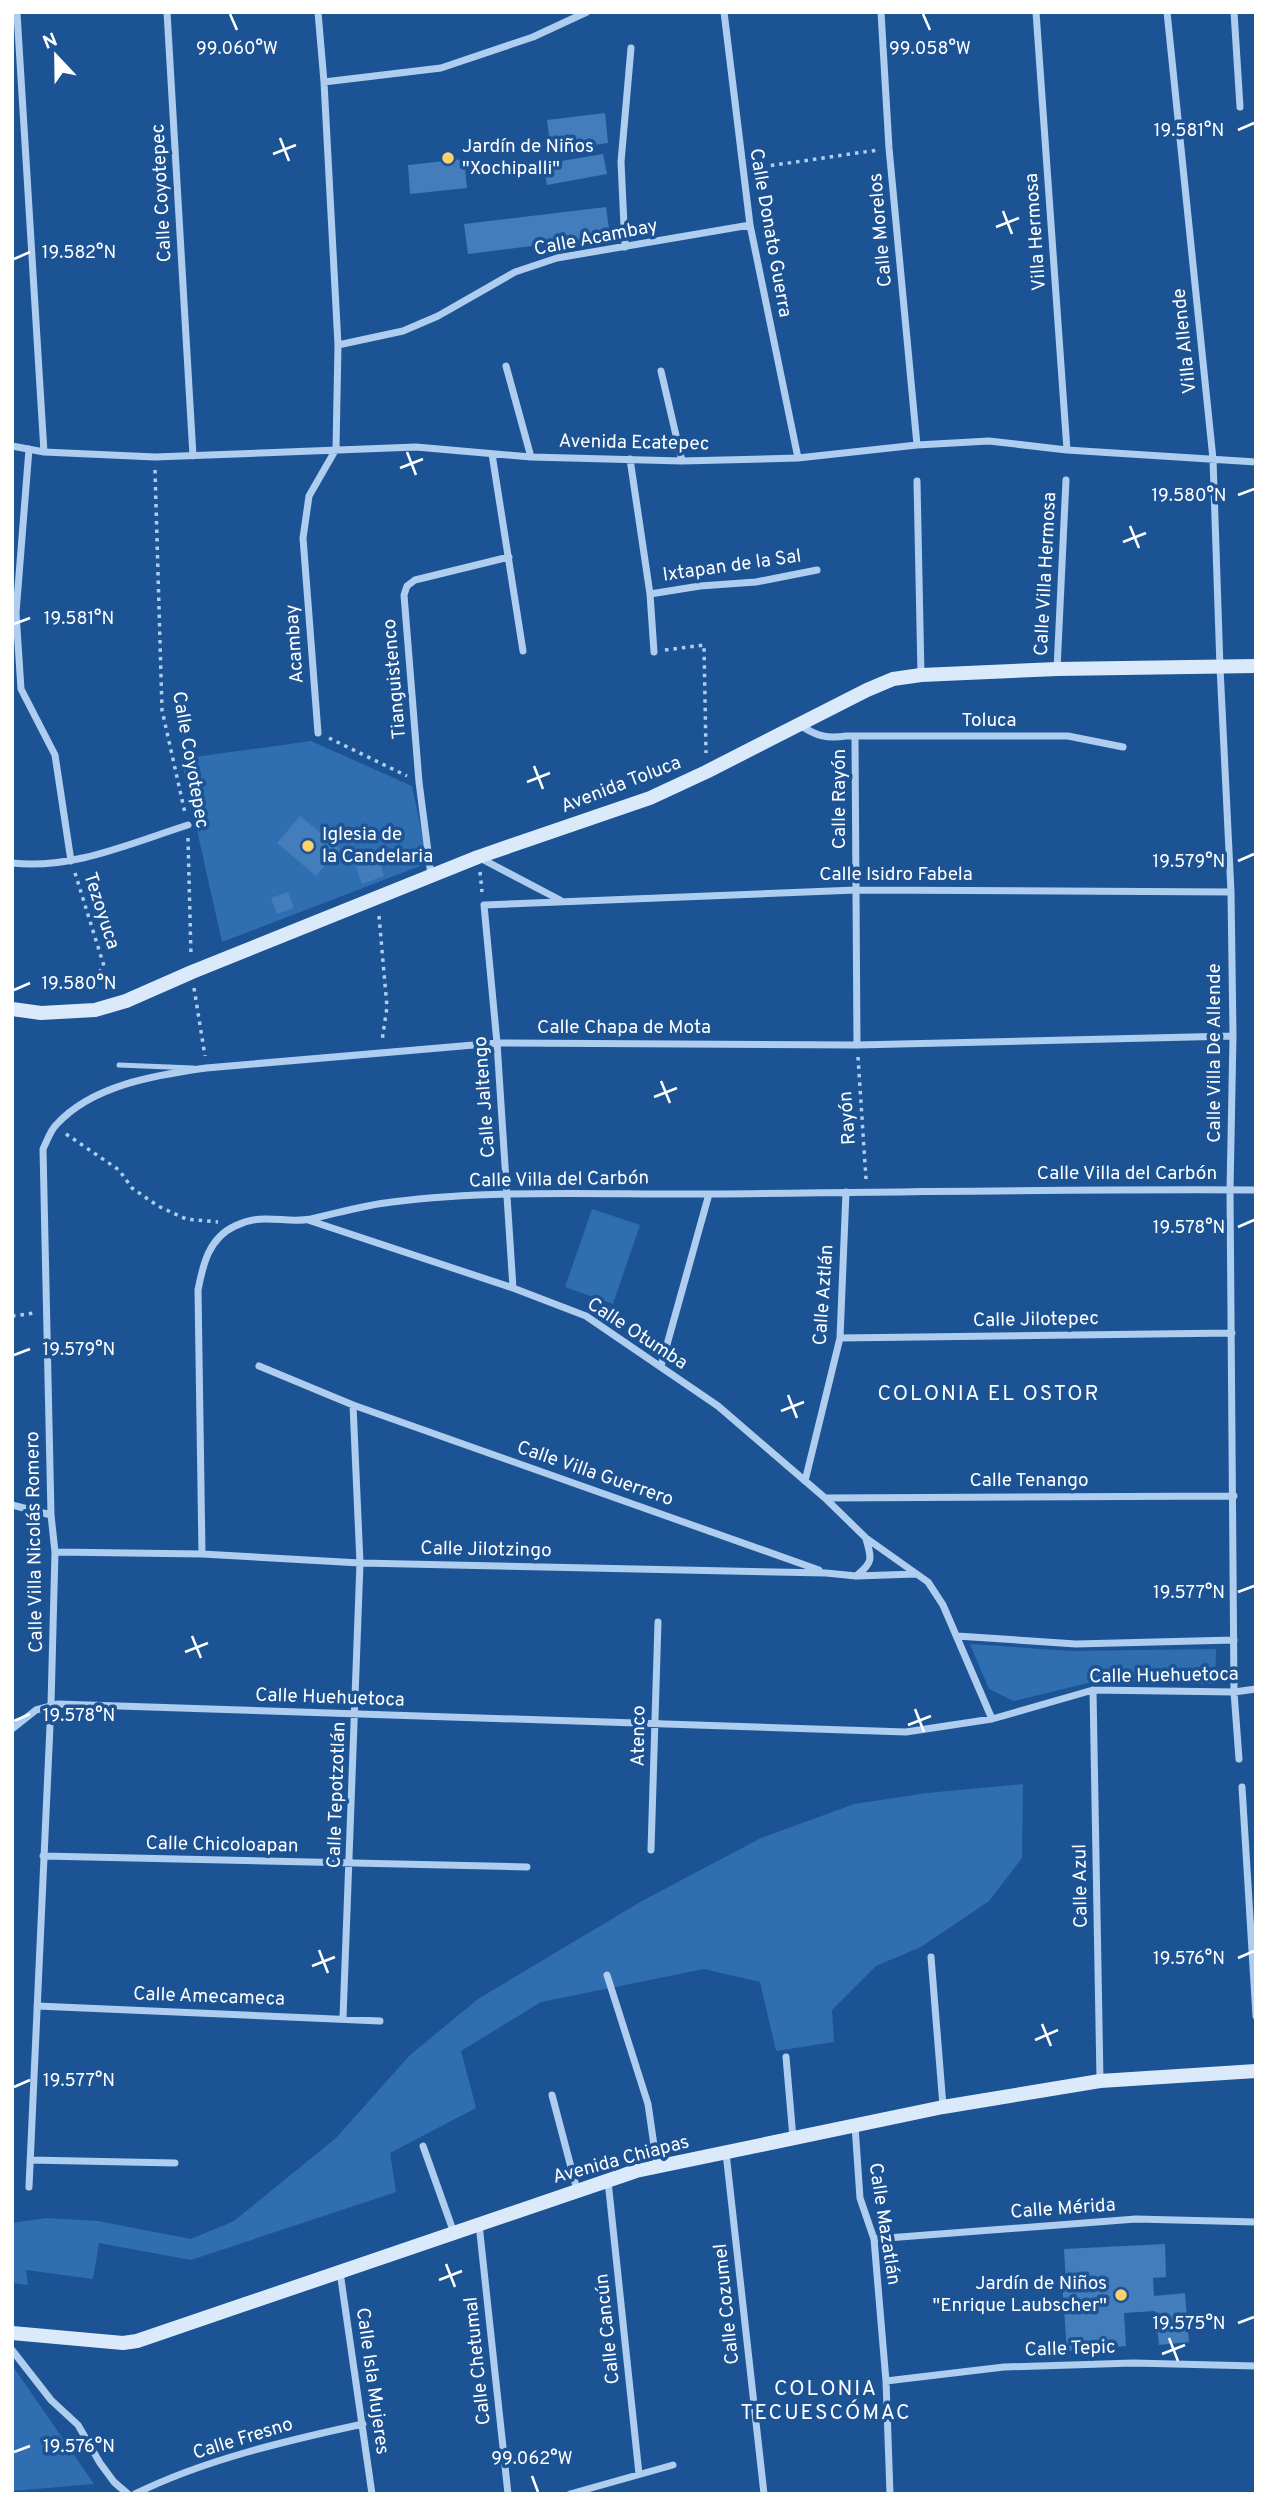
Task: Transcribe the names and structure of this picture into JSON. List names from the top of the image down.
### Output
{
  "streets": {
    "street": [
      "Calle Coyotepec",
      "Calle Morelos",
      "Villa Hermosa",
      "Calle Donato Guerra",
      "Calle Acambay",
      "Villa Allende",
      "Avenida Ecatepec",
      "Ixtapan de la Sal",
      "Calle Villa Hermosa",
      "Acambay",
      "Tianguistenco",
      "Toluca",
      "Avenida Toluca",
      "Calle Rayón",
      "Calle Isidro Fabela",
      "Calle Chapa de Mota",
      "Calle Villa De Allende",
      "Calle Jaltengo",
      "Calle Villa del Carbón",
      "Calle Aztlán",
      "Calle Jilotepec",
      "Calle Otumba",
      "Calle Villa Guerrero",
      "Calle Tenango",
      "Calle Villa Nicolás Romero",
      "Calle Jilotzingo",
      "Calle Huehuetoca",
      "Atenco",
      "Calle Tepotzotlán",
      "Calle Chicoloapan",
      "Calle Azul",
      "Calle Amecameca",
      "Avenida Chiapas",
      "Calle Mérida",
      "Calle Mazatlán",
      "Calle Cozumel",
      "Calle Cancún",
      "Calle Tepic",
      "Calle Chetumal",
      "Calle Isla Mujeres",
      "Calle Fresno"
    ],
    "path": ["Tezoyuca", "Rayón"]
  },
  "crossings": [
    ["Calle Coyotepec", "Avenida Ecatepec"],
    ["Calle Coyotepec", "Avenida Toluca"],
    ["Calle Coyotepec", "Calle Chapa de Mota"],
    ["Calle Morelos", "Avenida Ecatepec"],
    ["Villa Hermosa", "Avenida Ecatepec"],
    ["Calle Donato Guerra", "Calle Acambay"],
    ["Calle Donato Guerra", "Avenida Ecatepec"],
    ["Villa Allende", "Avenida Ecatepec"],
    ["Villa Allende", "Avenida Toluca"],
    ["Villa Allende", "Calle Villa De Allende"],
    ["Avenida Ecatepec", "Acambay"],
    ["Calle Villa Hermosa", "Avenida Toluca"],
    ["Tianguistenco", "Avenida Toluca"],
    ["Toluca", "Calle Rayón"],
    ["Avenida Toluca", "Calle Rayón"],
    ["Avenida Toluca", "Tezoyuca"],
    ["Avenida Toluca", "Calle Villa De Allende"],
    ["Calle Rayón", "Calle Isidro Fabela"],
    ["Calle Rayón", "Calle Chapa de Mota"],
    ["Calle Rayón", "Rayón"],
    ["Calle Isidro Fabela", "Calle Villa De Allende"],
    ["Calle Isidro Fabela", "Calle Jaltengo"],
    ["Calle Chapa de Mota", "Calle Villa De Allende"],
    ["Calle Chapa de Mota", "Calle Jaltengo"],
    ["Calle Chapa de Mota", "Rayón"],
    ["Calle Chapa de Mota", "Calle Villa Nicolás Romero"],
    ["Calle Villa De Allende", "Calle Villa del Carbón"],
    ["Calle Villa De Allende", "Calle Jilotepec"],
    ["Calle Villa De Allende", "Calle Tenango"],
    ["Calle Villa De Allende", "Calle Huehuetoca"],
    ["Calle Jaltengo", "Calle Villa del Carbón"],
    ["Calle Jaltengo", "Calle Otumba"],
    ["Rayón", "Calle Villa del Carbón"],
    ["Calle Villa del Carbón", "Calle Aztlán"],
    ["Calle Villa del Carbón", "Calle Otumba"],
    ["Calle Aztlán", "Calle Jilotepec"],
    ["Calle Aztlán", "Calle Otumba"],
    ["Calle Otumba", "Calle Tenango"],
    ["Calle Otumba", "Calle Jilotzingo"],
    ["Calle Otumba", "Calle Huehuetoca"],
    ["Calle Villa Guerrero", "Calle Jilotzingo"],
    ["Calle Villa Guerrero", "Calle Tepotzotlán"],
    ["Calle Villa Nicolás Romero", "Calle Jilotzingo"],
    ["Calle Villa Nicolás Romero", "Calle Huehuetoca"],
    ["Calle Villa Nicolás Romero", "Calle Chicoloapan"],
    ["Calle Villa Nicolás Romero", "Calle Amecameca"],
    ["Calle Jilotzingo", "Calle Tepotzotlán"],
    ["Calle Huehuetoca", "Atenco"],
    ["Calle Huehuetoca", "Calle Tepotzotlán"],
    ["Calle Huehuetoca", "Calle Azul"],
    ["Calle Tepotzotlán", "Calle Chicoloapan"],
    ["Calle Tepotzotlán", "Calle Amecameca"],
    ["Calle Azul", "Avenida Chiapas"],
    ["Avenida Chiapas", "Calle Mazatlán"],
    ["Avenida Chiapas", "Calle Cozumel"],
    ["Avenida Chiapas", "Calle Cancún"],
    ["Avenida Chiapas", "Calle Chetumal"],
    ["Avenida Chiapas", "Calle Isla Mujeres"],
    ["Calle Mérida", "Calle Mazatlán"],
    ["Calle Mazatlán", "Calle Tepic"],
    ["Calle Isla Mujeres", "Calle Fresno"]
  ],
  "districts": ["COLONIA EL OSTOR", "COLONIA TECUESCÓMAC"],
  "places": ["Jardín de Niños \"Xochipalli\"", "Iglesia de la Candelaria", "Jardín de Niños \"Enrique Laubscher\""],
  "north": "top",
  "coordinates": [
    "99.060°W",
    "99.058°W",
    "19.581°N",
    "19.582°N",
    "19.580°N",
    "19.579°N",
    "19.578°N",
    "19.577°N",
    "19.576°N",
    "19.575°N",
    "99.062°W"
  ]
}
